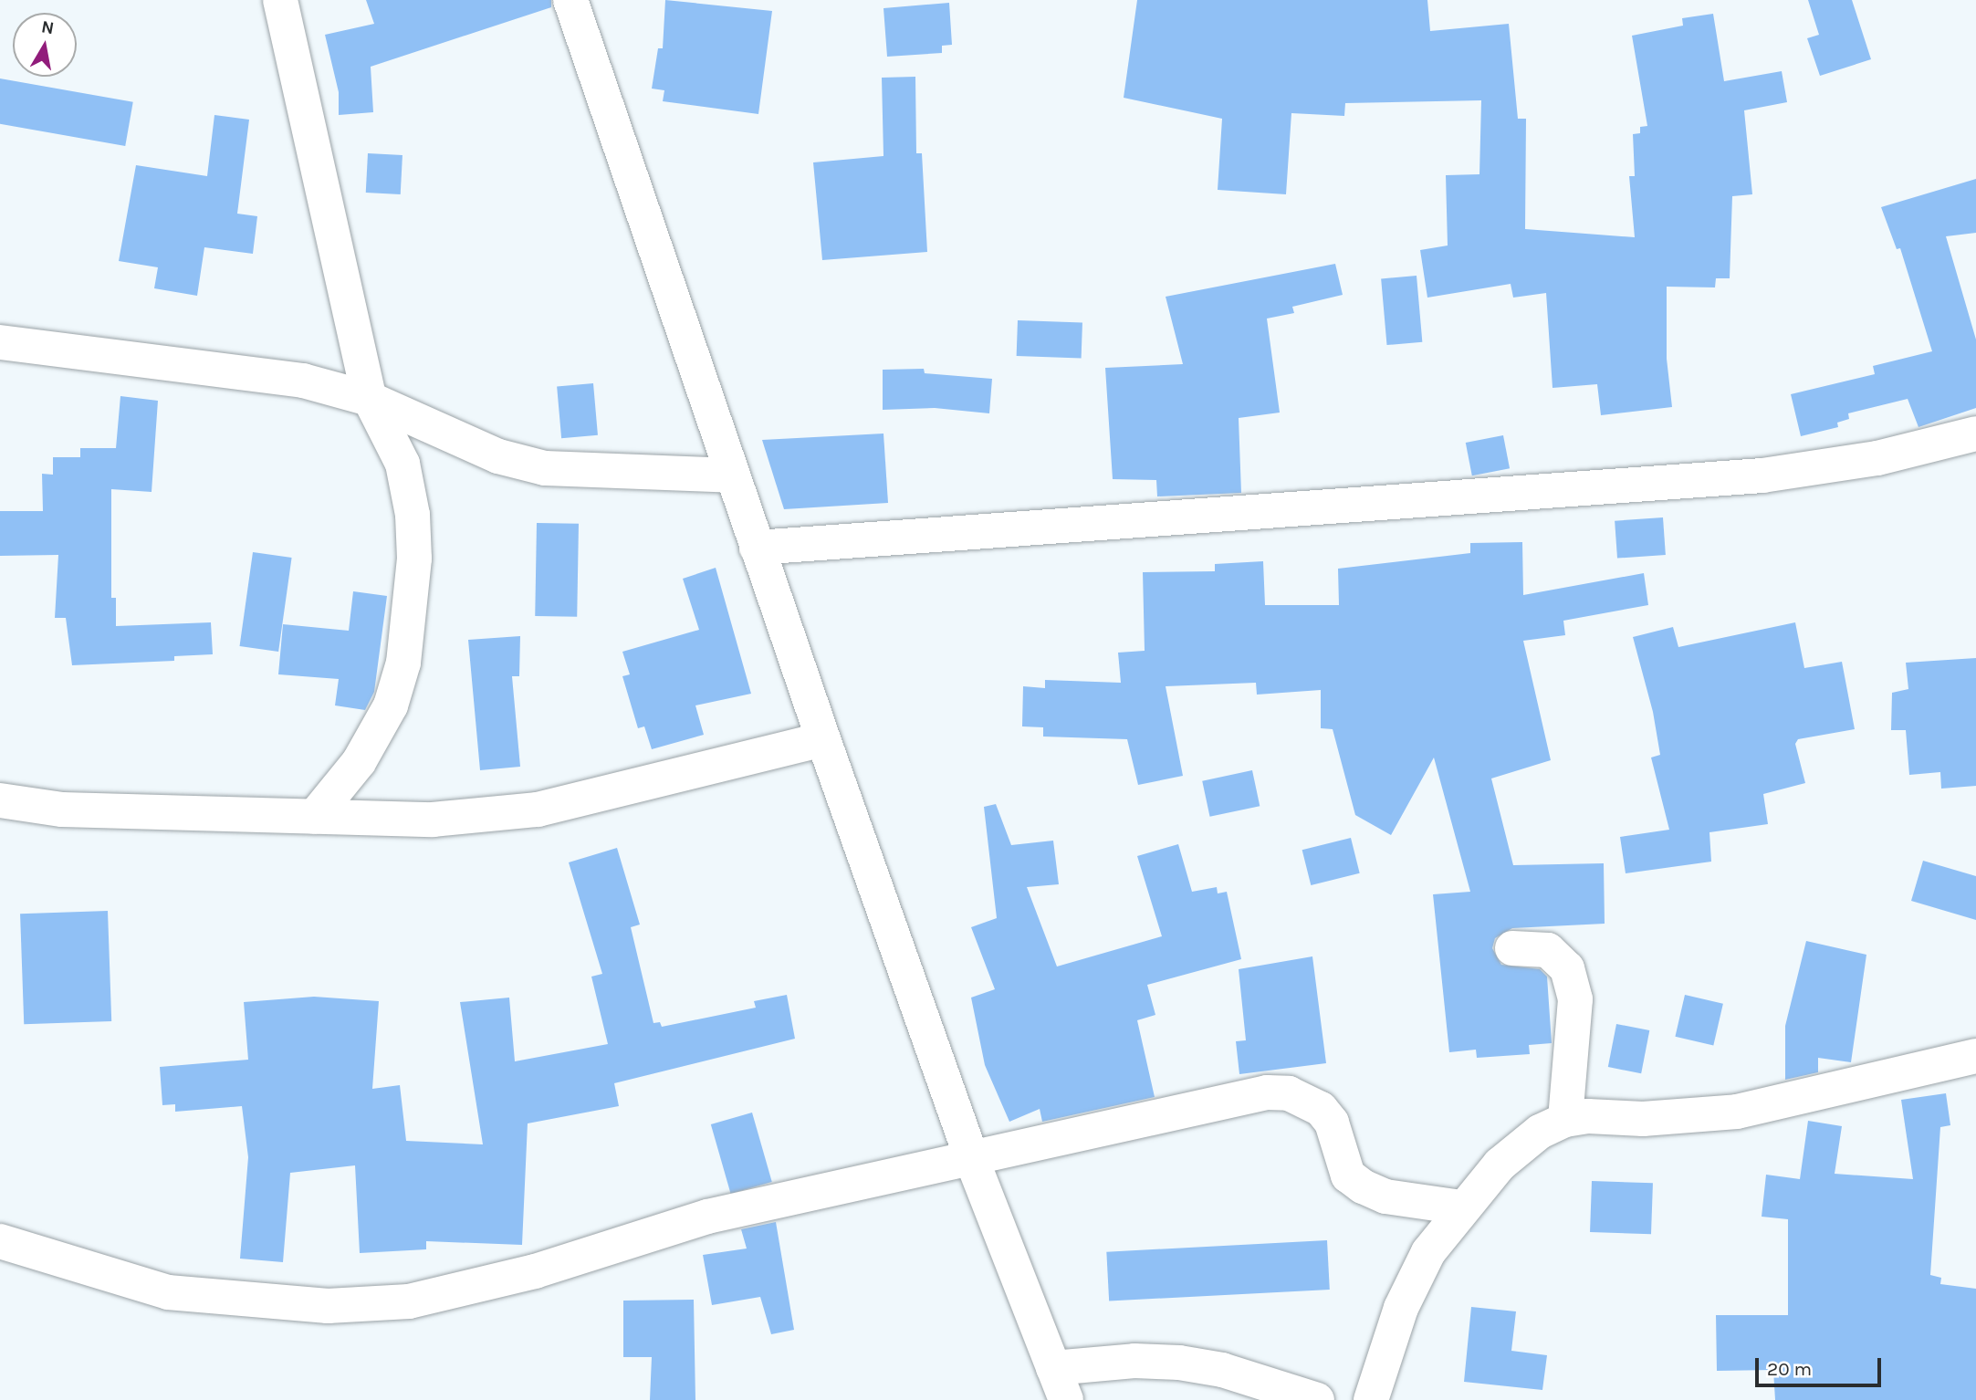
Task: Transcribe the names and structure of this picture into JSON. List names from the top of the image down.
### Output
{
  "scale_bar": "20 m",
  "north": "top"
}
